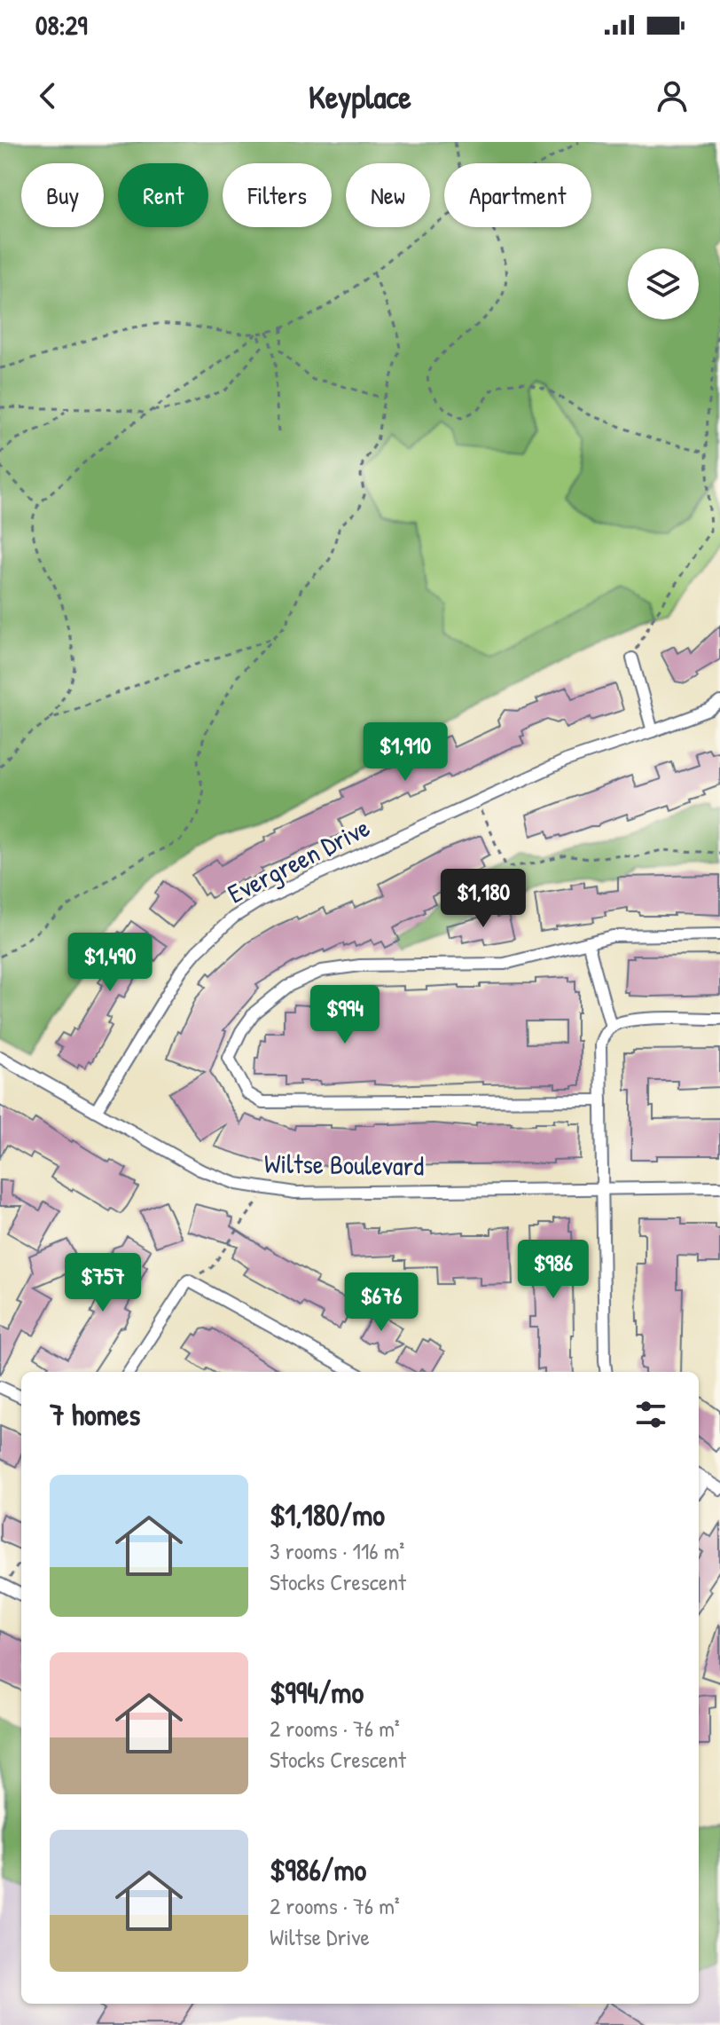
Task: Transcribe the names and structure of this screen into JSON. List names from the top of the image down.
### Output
{
  "streets": {
    "street": ["Evergreen Drive", "Wiltse Boulevard"]
  },
  "crossings": [
    ["Evergreen Drive", "Wiltse Boulevard"]
  ],
  "page": {
    "status": "08:29",
    "header": "Keyplace",
    "chip": [
      "Buy",
      "Rent",
      "Filters",
      "New",
      "Apartment"
    ],
    "price": [
      "$1,910",
      "$1,180",
      "$1,490",
      "$994",
      "$986",
      "$757",
      "$676"
    ],
    "heading": "7 homes",
    "list": [
      {
        "name": "$1,180/mo",
        "note": "3 rooms · 116 m² · Stocks Crescent"
      },
      {
        "name": "$994/mo",
        "note": "2 rooms · 76 m² · Stocks Crescent"
      },
      {
        "name": "$986/mo",
        "note": "2 rooms · 76 m² · Wiltse Drive"
      }
    ]
  }
}
